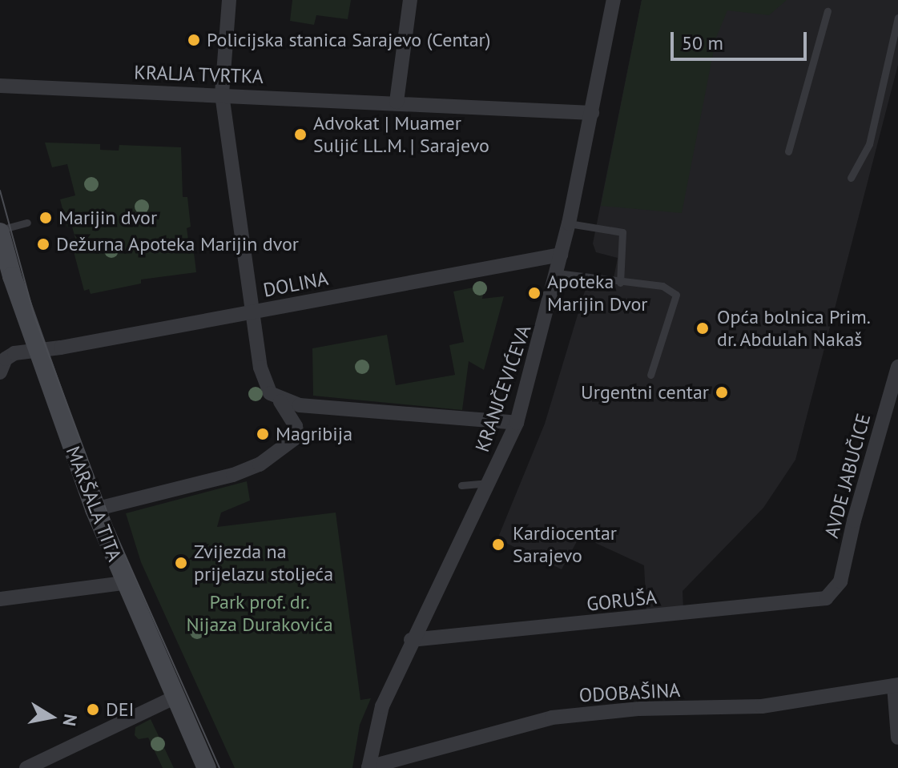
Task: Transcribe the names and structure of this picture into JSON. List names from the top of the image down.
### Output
{
  "streets": {
    "main road": ["MARŠALA TITA"],
    "street": [
      "KRALJA TVRTKA",
      "DOLINA",
      "KRANJČEVIĆEVA",
      "AVDE JABUČICE",
      "GORUŠA",
      "ODOBAŠINA"
    ]
  },
  "crossings": [
    ["KRALJA TVRTKA", "KRANJČEVIĆEVA"],
    ["DOLINA", "KRANJČEVIĆEVA"],
    ["DOLINA", "MARŠALA TITA"],
    ["KRANJČEVIĆEVA", "GORUŠA"],
    ["KRANJČEVIĆEVA", "ODOBAŠINA"],
    ["AVDE JABUČICE", "GORUŠA"]
  ],
  "parks": ["Park prof. dr. Nijaza Durakovića"],
  "places": [
    "Policijska stanica Sarajevo (Centar)",
    "Advokat | Muamer Suljić LL.M. | Sarajevo",
    "Marijin dvor",
    "Dežurna Apoteka Marijin dvor",
    "Apoteka Marijin Dvor",
    "Opća bolnica Prim. dr. Abdulah Nakaš",
    "Urgentni centar",
    "Magribija",
    "Kardiocentar Sarajevo",
    "Zvijezda na prijelazu stoljeća",
    "DEI"
  ],
  "scale_bar": "50 m",
  "north": "right"
}
